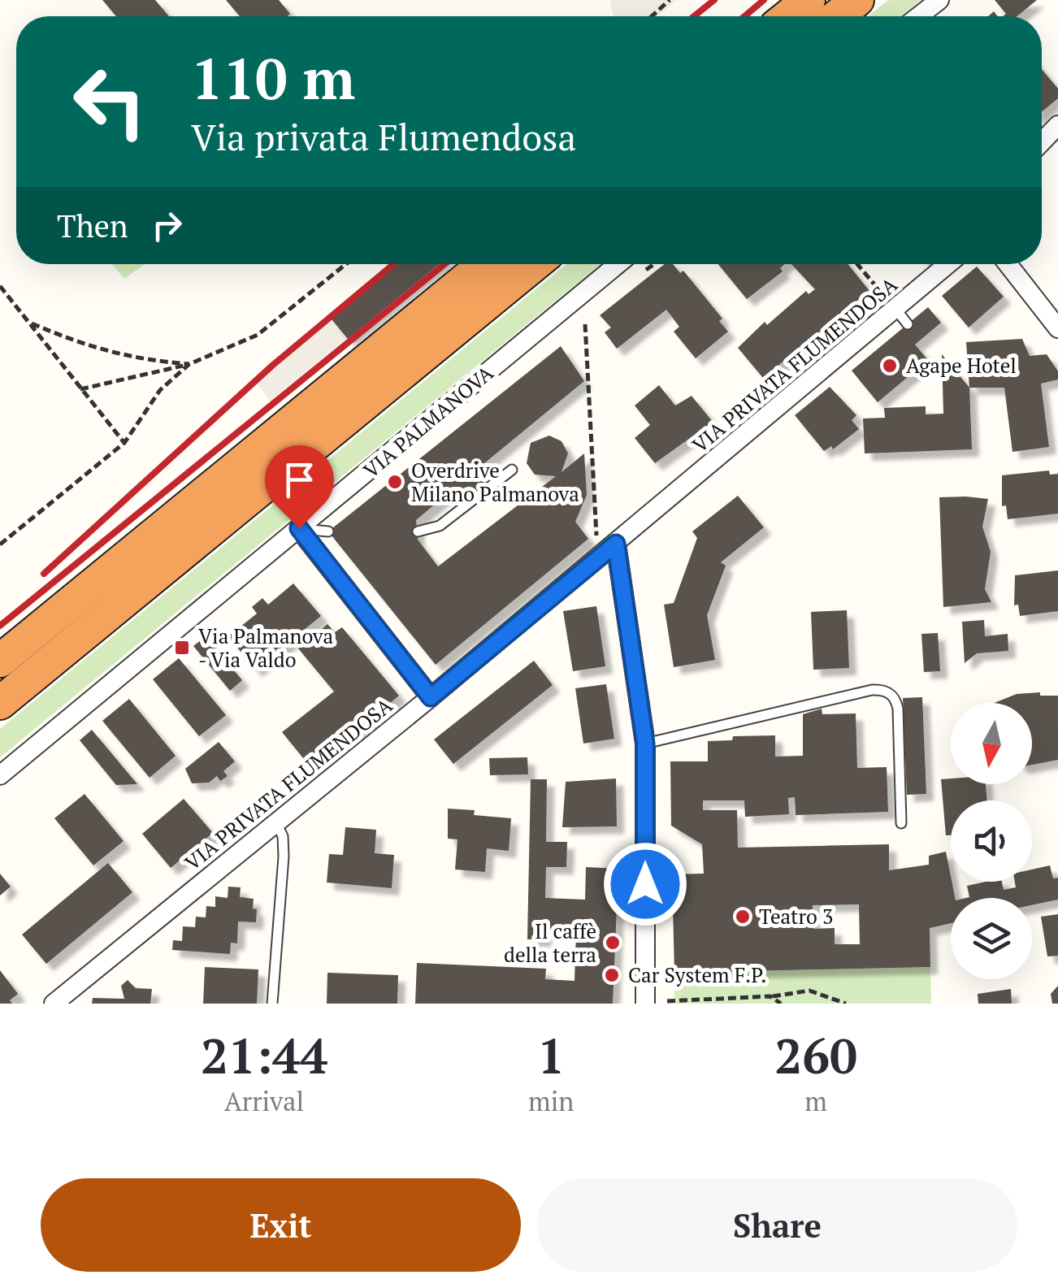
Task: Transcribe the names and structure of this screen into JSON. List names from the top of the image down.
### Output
{
  "streets": {
    "street": ["VIA PRIVATA FLUMENDOSA", "VIA PALMANOVA"]
  },
  "places": {
    "other": [
      "Agape Hotel",
      "Overdrive Milano Palmanova",
      "Teatro 3",
      "Il caffè della terra",
      "Car System F.P."
    ],
    "transit": ["Via Palmanova - Via Valdo"]
  },
  "north": "bottom",
  "page": {
    "turn": ["110 m", "Via privata Flumendosa"],
    "then": "Then",
    "eta": [
      "21:44",
      "Arrival",
      "1",
      "min",
      "260",
      "m"
    ],
    "buttons": ["Exit", "Share"]
  }
}
